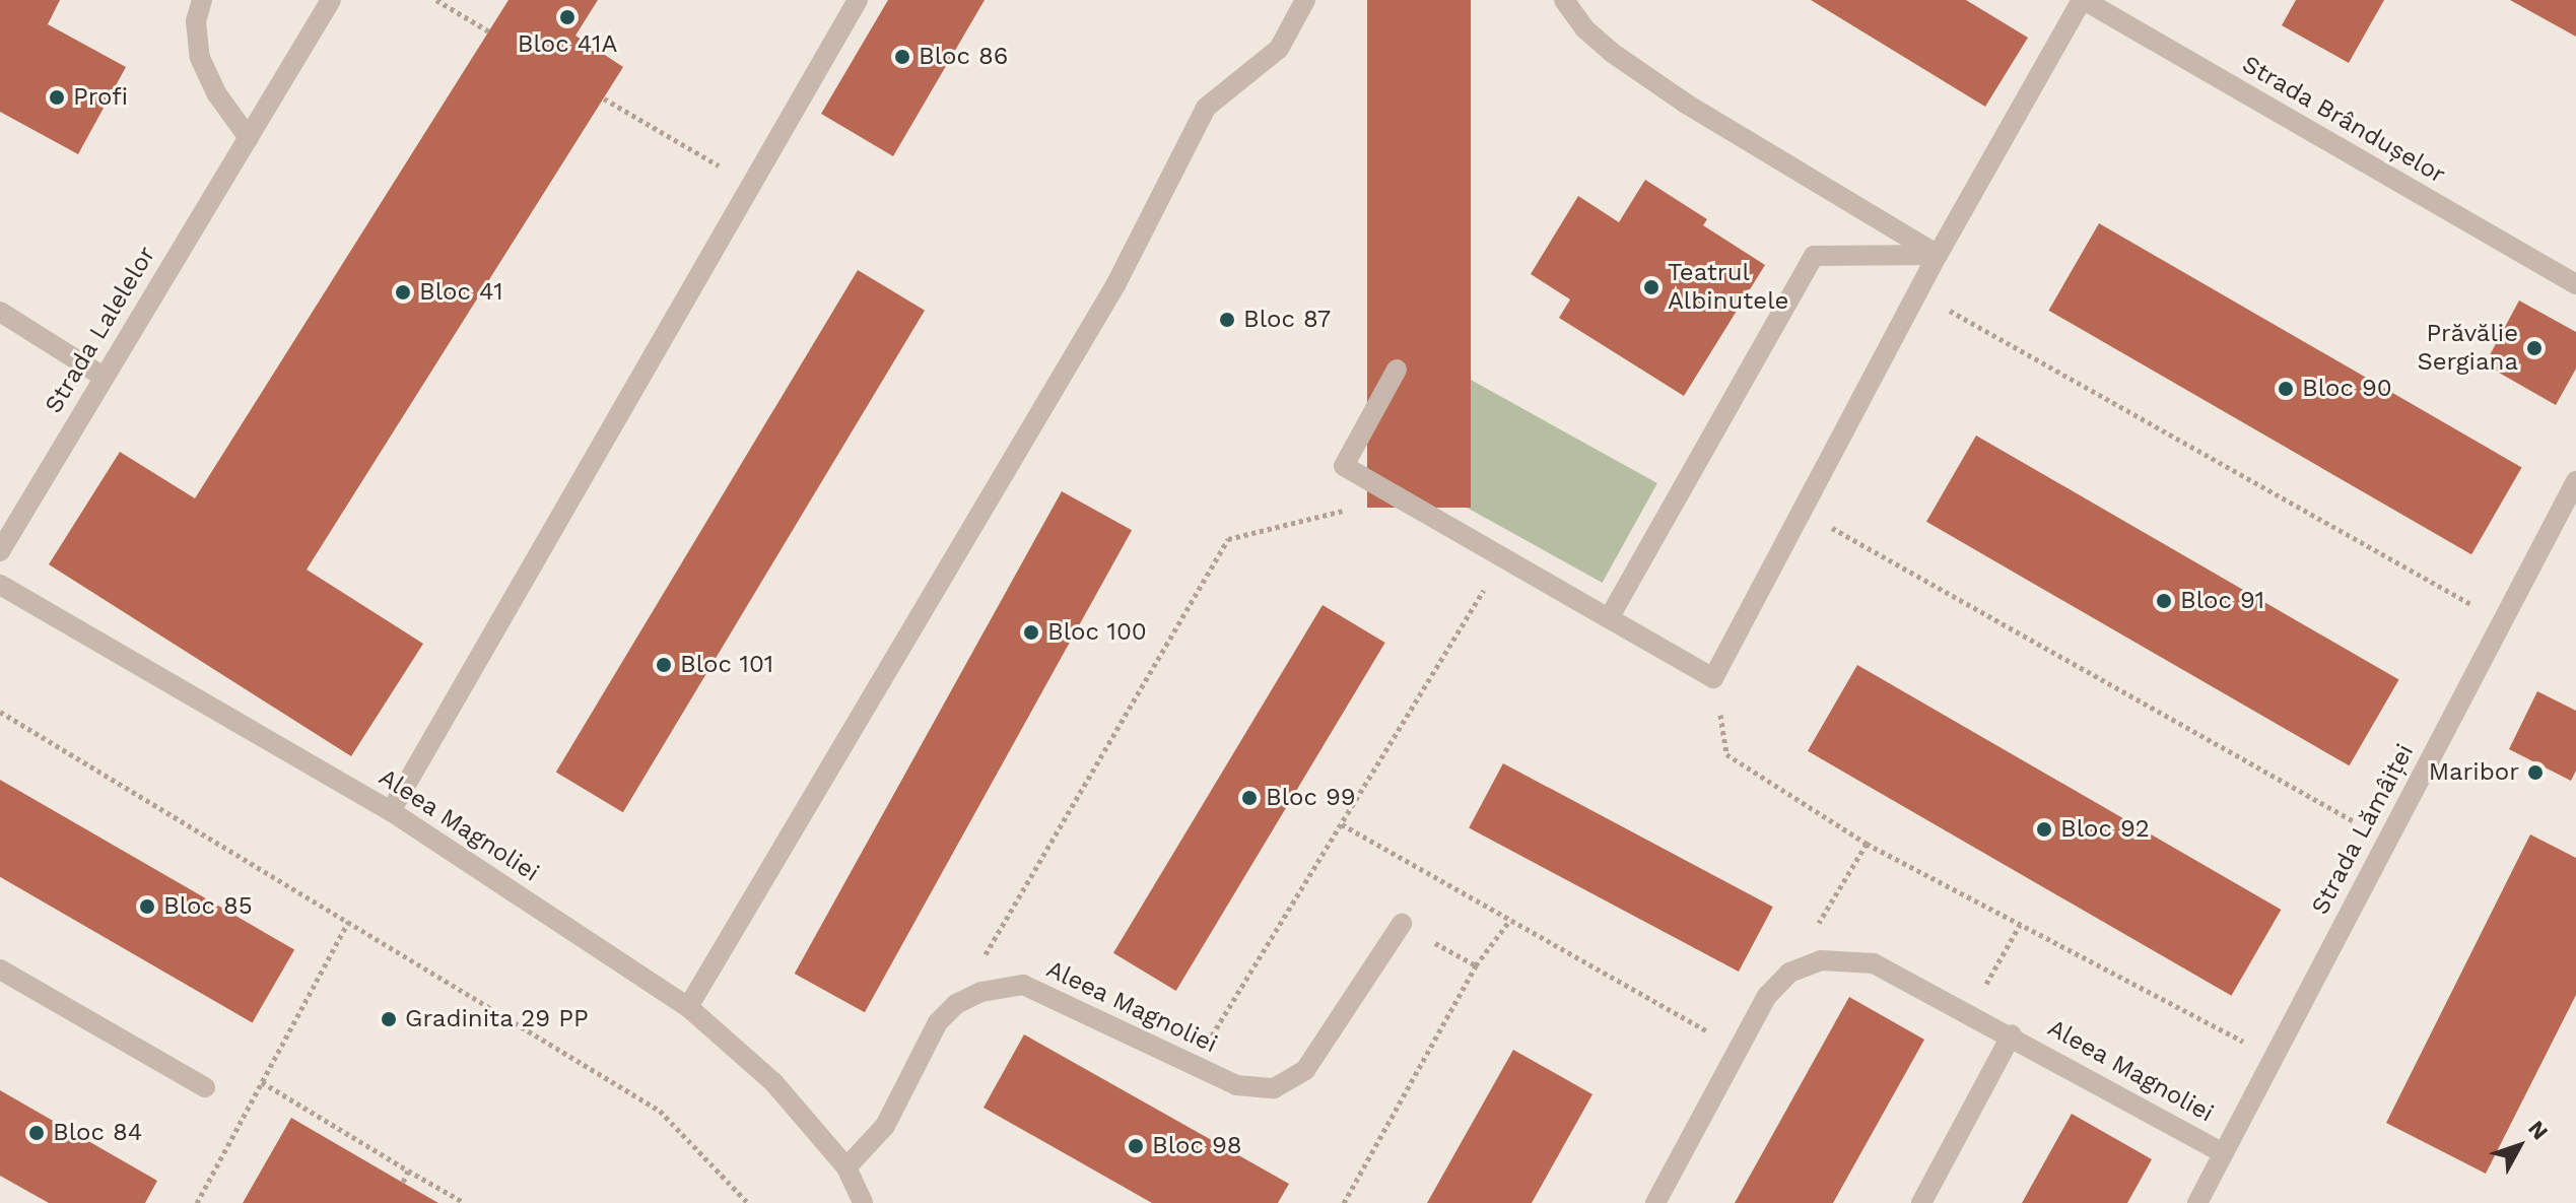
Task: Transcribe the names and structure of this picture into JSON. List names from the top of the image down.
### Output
{
  "streets": {
    "street": [
      "Strada Brândușelor",
      "Strada Lalelelor",
      "Aleea Magnoliei",
      "Strada Lămâiței"
    ]
  },
  "crossings": [
    ["Aleea Magnoliei", "Strada Lămâiței"]
  ],
  "places": [
    "Bloc 41A",
    "Bloc 86",
    "Profi",
    "Teatrul Albinutele",
    "Bloc 41",
    "Bloc 87",
    "Prăvălie Sergiana",
    "Bloc 90",
    "Bloc 91",
    "Bloc 100",
    "Bloc 101",
    "Maribor",
    "Bloc 99",
    "Bloc 92",
    "Bloc 85",
    "Gradinita 29 PP",
    "Bloc 84",
    "Bloc 98"
  ],
  "north": "top right"
}
